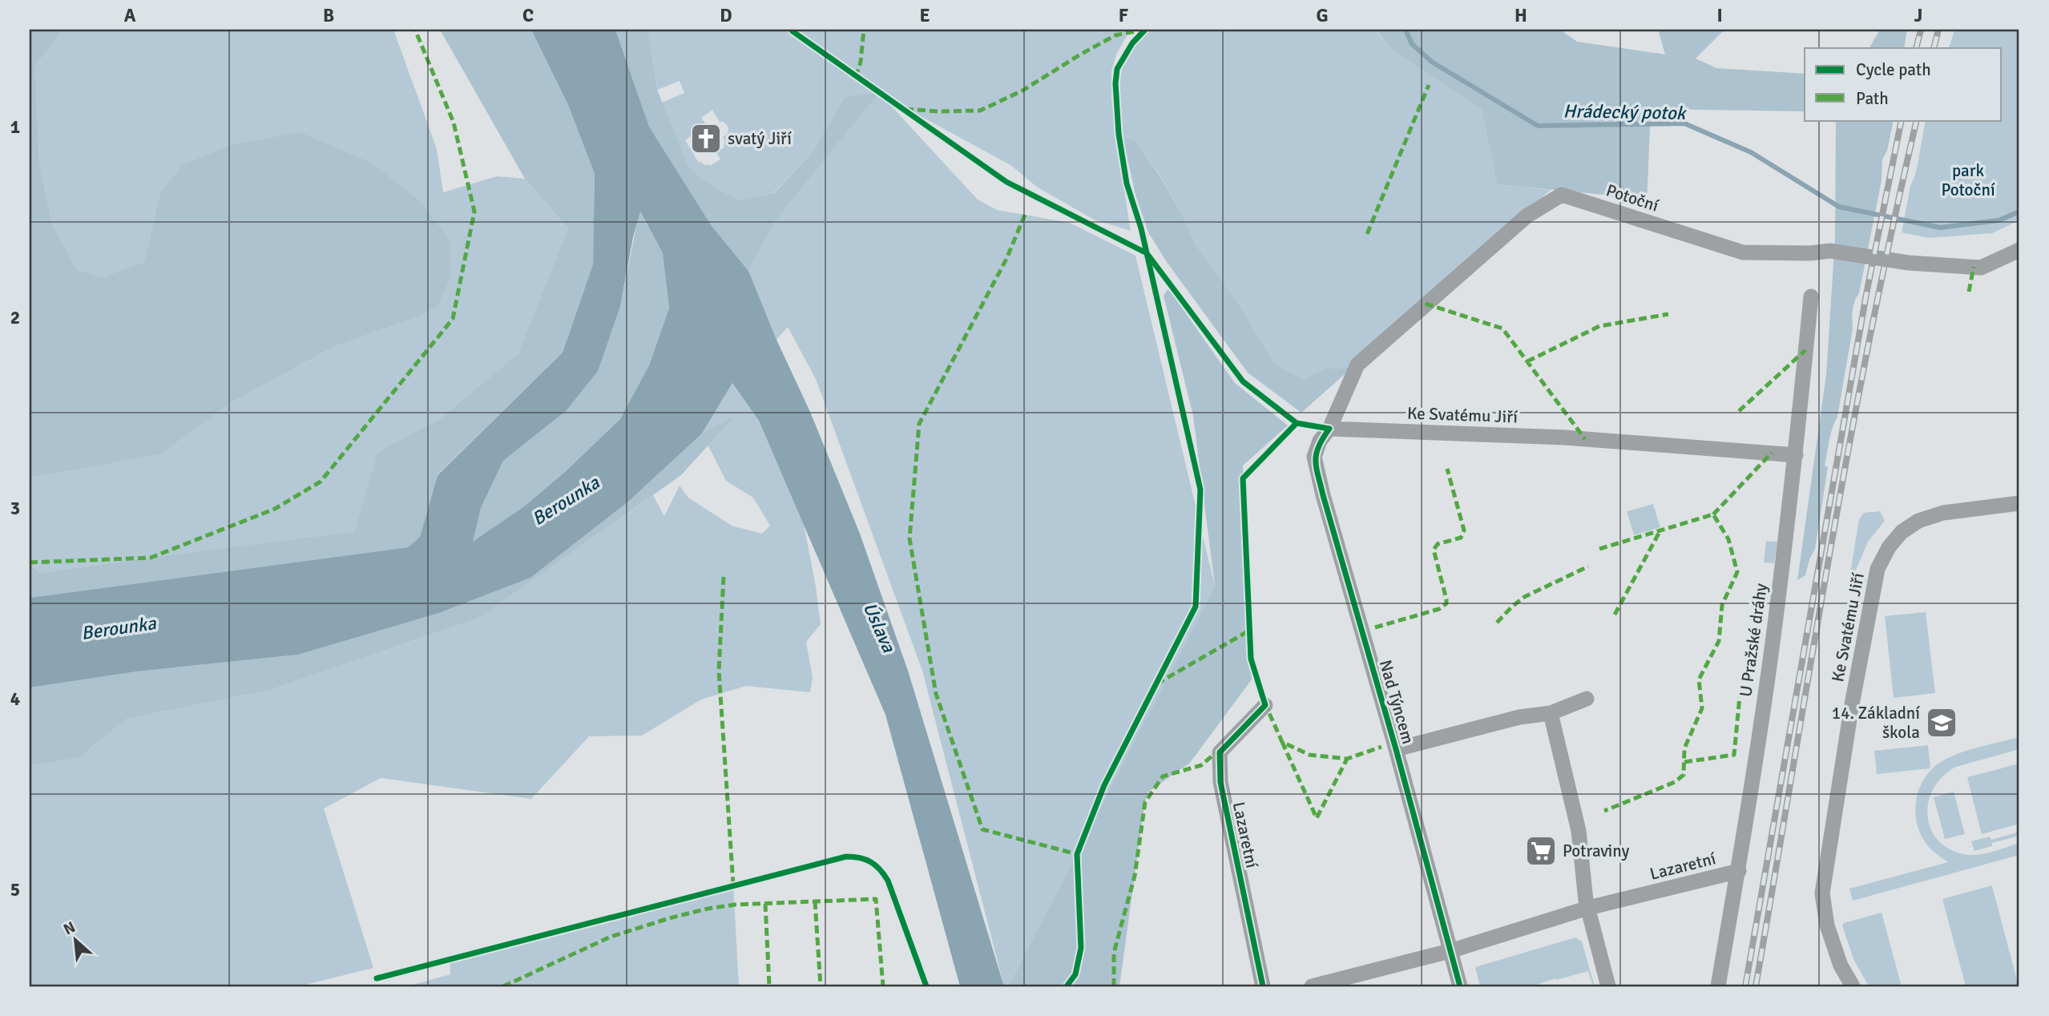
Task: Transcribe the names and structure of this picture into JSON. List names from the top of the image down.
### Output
{
  "streets": {
    "street": [
      "Potoční",
      "Ke Svatému Jiří",
      "U Pražské dráhy",
      "Nad Týncem",
      "Lazaretní"
    ]
  },
  "crossings": [
    ["Potoční", "Ke Svatému Jiří"],
    ["Potoční", "Nad Týncem"],
    ["Ke Svatému Jiří", "U Pražské dráhy"],
    ["Ke Svatému Jiří", "Nad Týncem"],
    ["U Pražské dráhy", "Lazaretní"],
    ["Nad Týncem", "Lazaretní"]
  ],
  "water": ["Hrádecký potok", "Berounka", "Úslava"],
  "parks": ["park Potoční"],
  "places": {
    "church": ["svatý Jiří"],
    "school or university": ["14. Základní škola"],
    "supermarket": ["Potraviny"]
  },
  "legend": ["Cycle path", "Path"],
  "north": "top left",
  "grid": {
    "columns": [
      "A",
      "B",
      "C",
      "D",
      "E",
      "F",
      "G",
      "H",
      "I",
      "J"
    ],
    "rows": [
      "1",
      "2",
      "3",
      "4",
      "5"
    ]
  }
}
